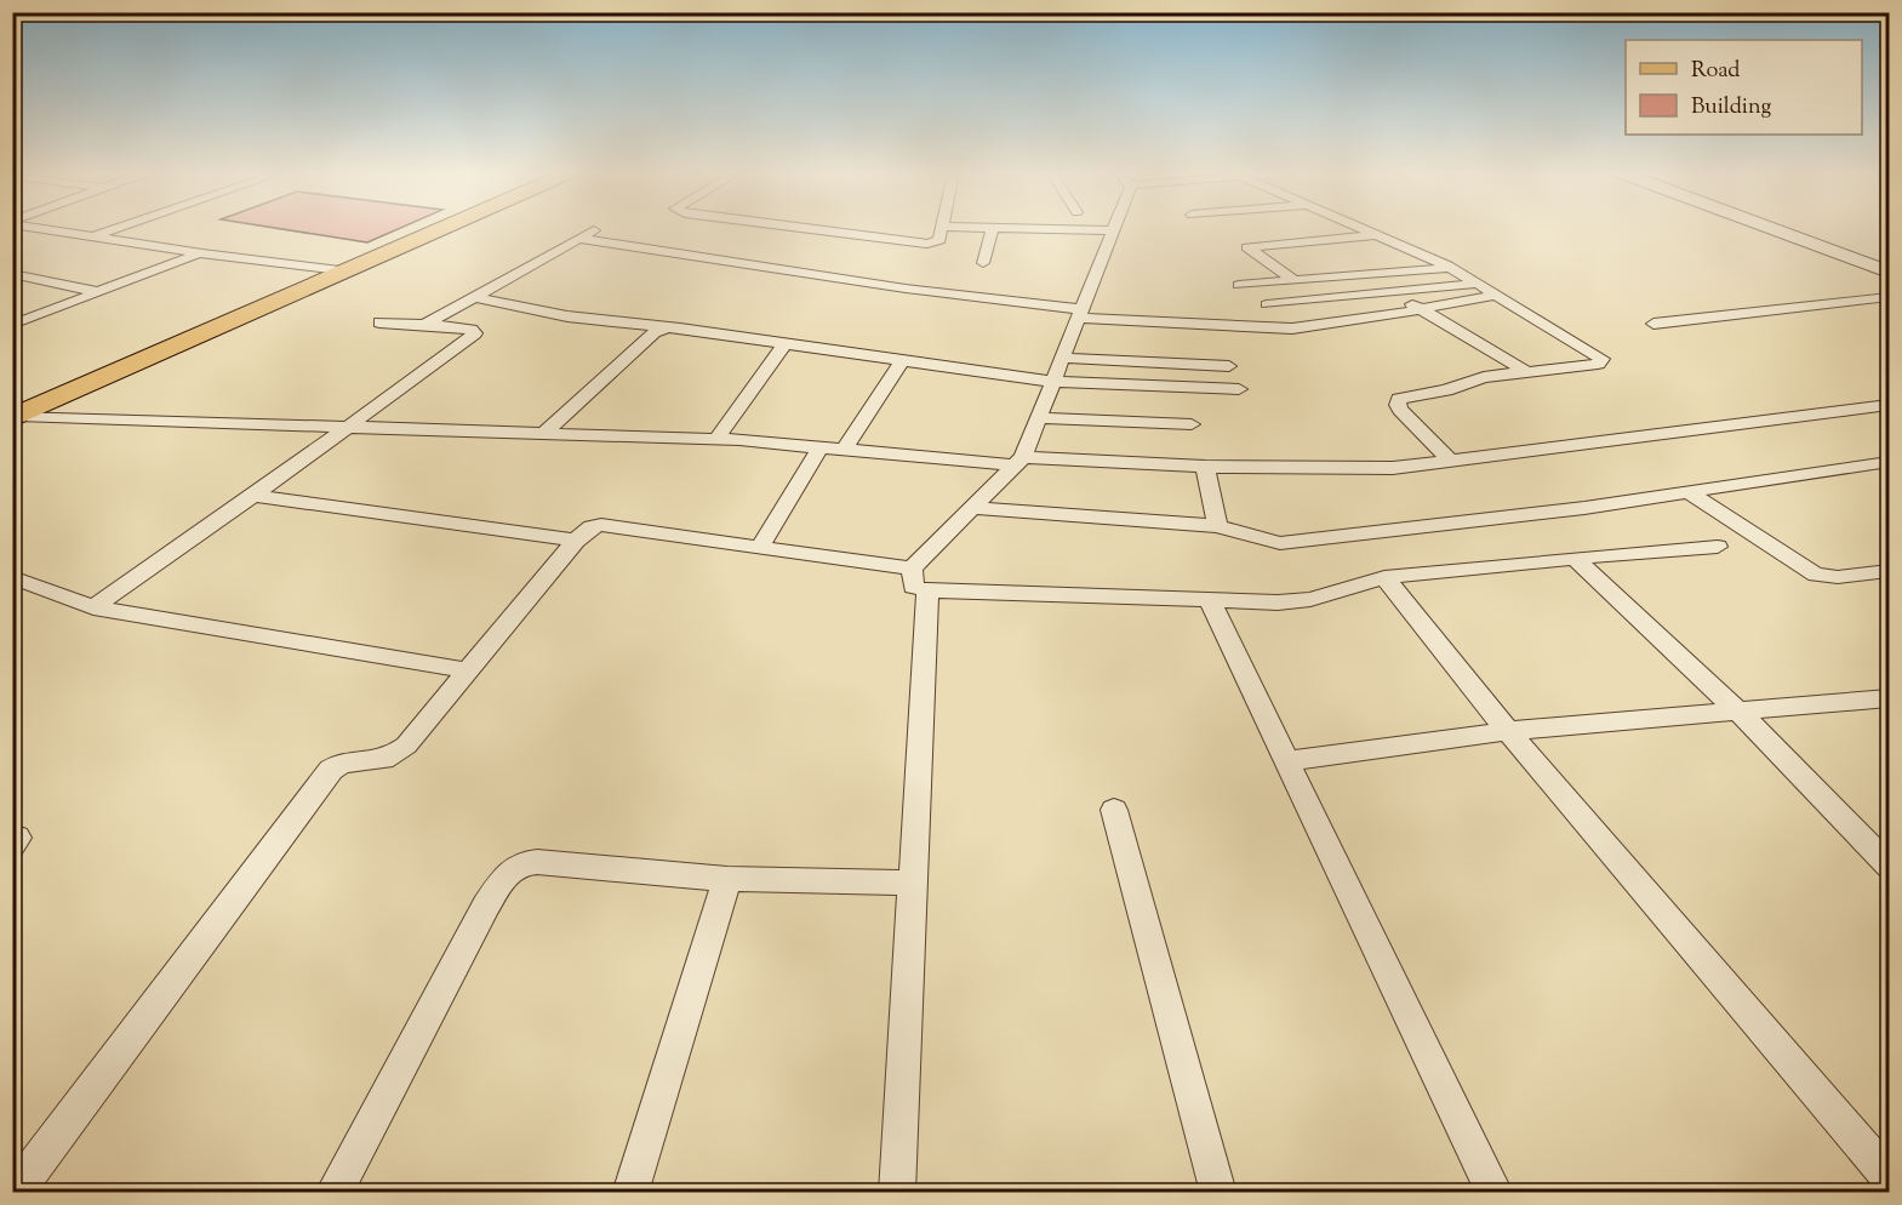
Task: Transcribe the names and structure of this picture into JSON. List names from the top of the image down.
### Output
{
  "legend": ["Road", "Building"]
}
